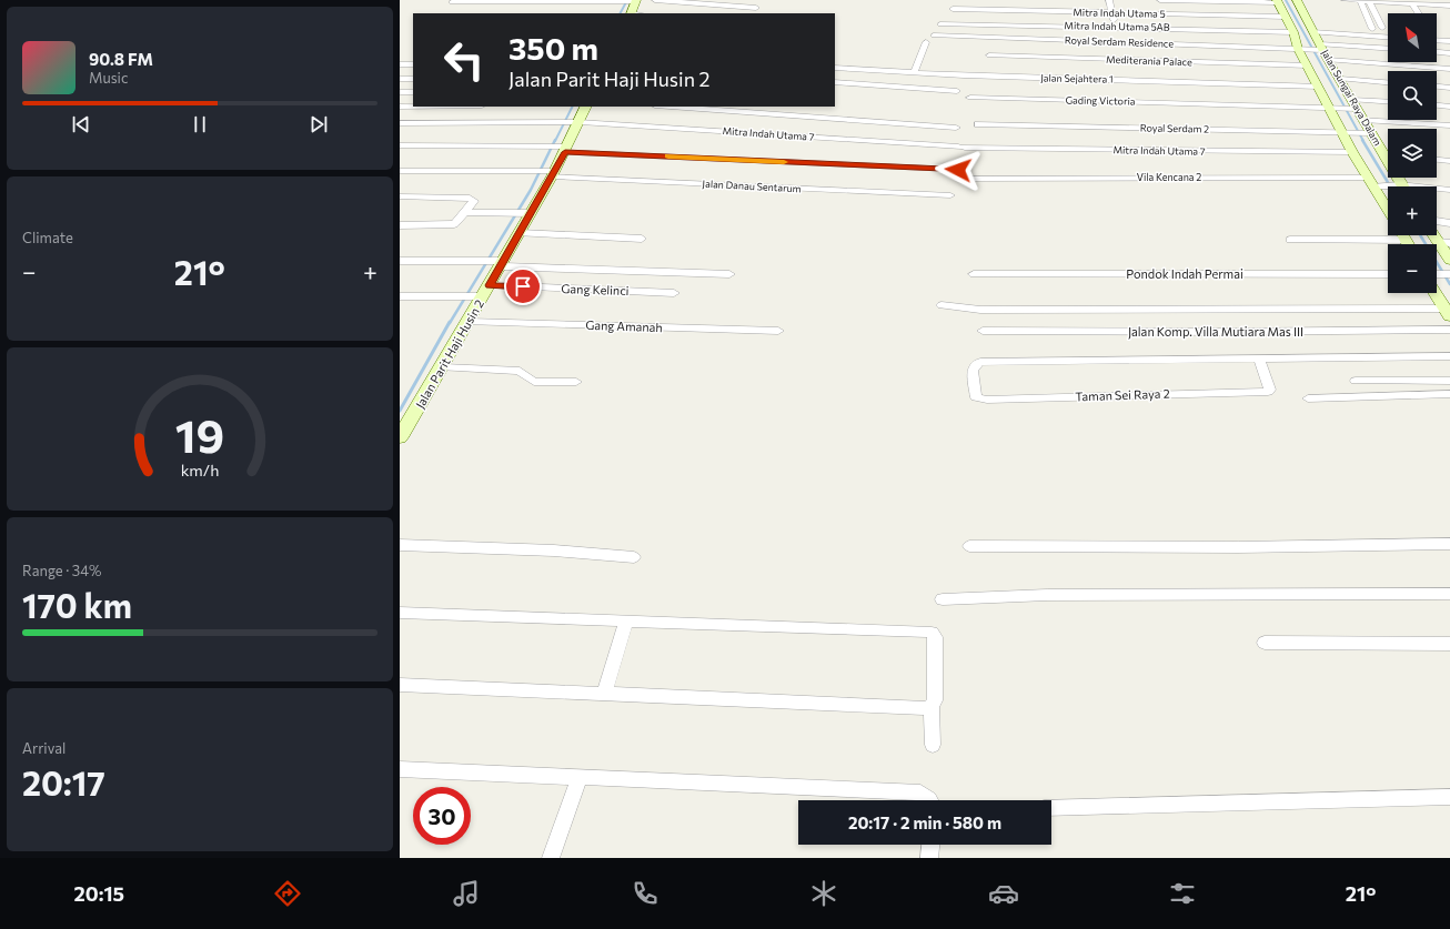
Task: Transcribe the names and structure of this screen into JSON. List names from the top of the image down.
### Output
{
  "streets": {
    "street": [
      "Mitra Indah Utama 5",
      "Mitra Indah Utama 5AB",
      "Royal Serdam Residence",
      "Mediterania Palace",
      "Jalan Sejahtera 1",
      "Jalan Sungai Raya Dalam",
      "Gading Victoria",
      "Royal Serdam 2",
      "Mitra Indah Utama 7",
      "Vila Kencana 2",
      "Jalan Danau Sentarum",
      "Pondok Indah Permai",
      "Gang Kelinci",
      "Gang Amanah",
      "Jalan Komp. Villa Mutiara Mas III",
      "Jalan Parit Haji Husin 2",
      "Taman Sei Raya 2"
    ]
  },
  "crossings": [
    ["Royal Serdam Residence", "Jalan Sungai Raya Dalam"],
    ["Jalan Sungai Raya Dalam", "Royal Serdam 2"],
    ["Mitra Indah Utama 7", "Jalan Parit Haji Husin 2"],
    ["Jalan Danau Sentarum", "Jalan Parit Haji Husin 2"],
    ["Gang Kelinci", "Jalan Parit Haji Husin 2"],
    ["Gang Amanah", "Jalan Parit Haji Husin 2"]
  ],
  "north": "top left",
  "page": {
    "map_buttons": ["+", "−"],
    "turn": ["350 m", "Jalan Parit Haji Husin 2"],
    "song": ["90.8 FM", "Music"],
    "tile": [
      "Climate",
      ["Range · 34%", "170 km"],
      ["Arrival", "20:17"]
    ],
    "heat": ["−", "21°", "+"],
    "limit": "30",
    "trip": "20:17 · 2 min · 580 m",
    "tabs": ["20:15", "21°"],
    "gauge": ["19", "km/h"]
  }
}
